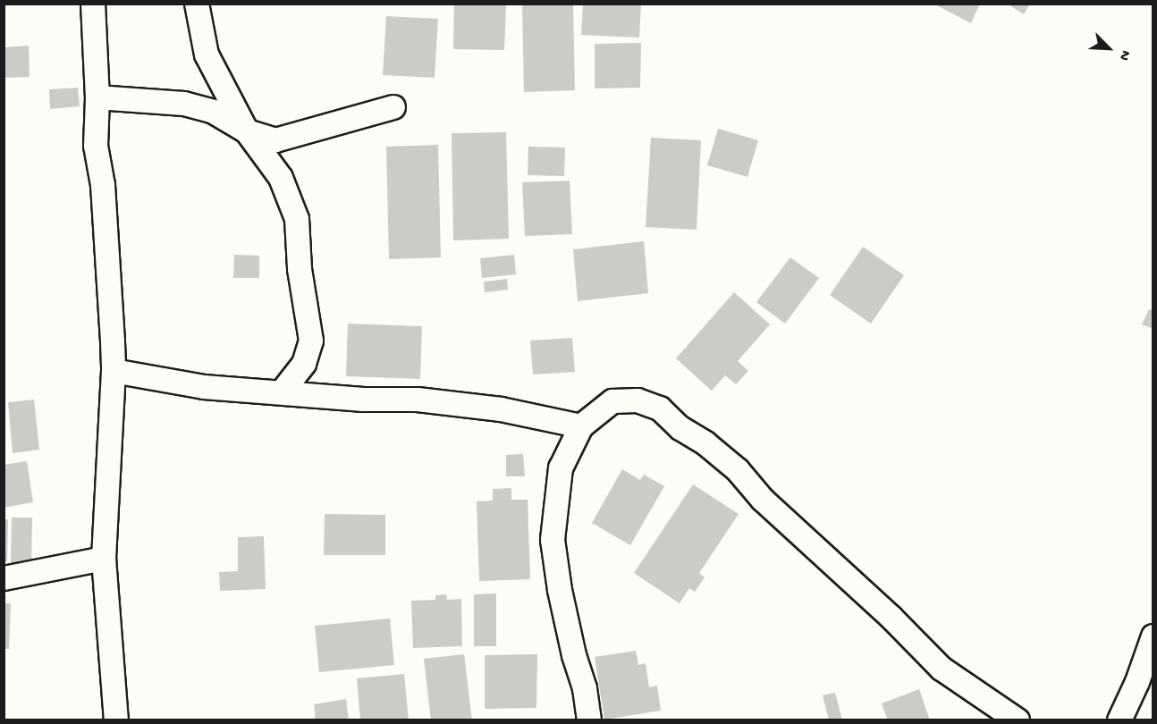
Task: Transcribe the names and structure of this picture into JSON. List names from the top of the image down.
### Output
{
  "north": "bottom right"
}
